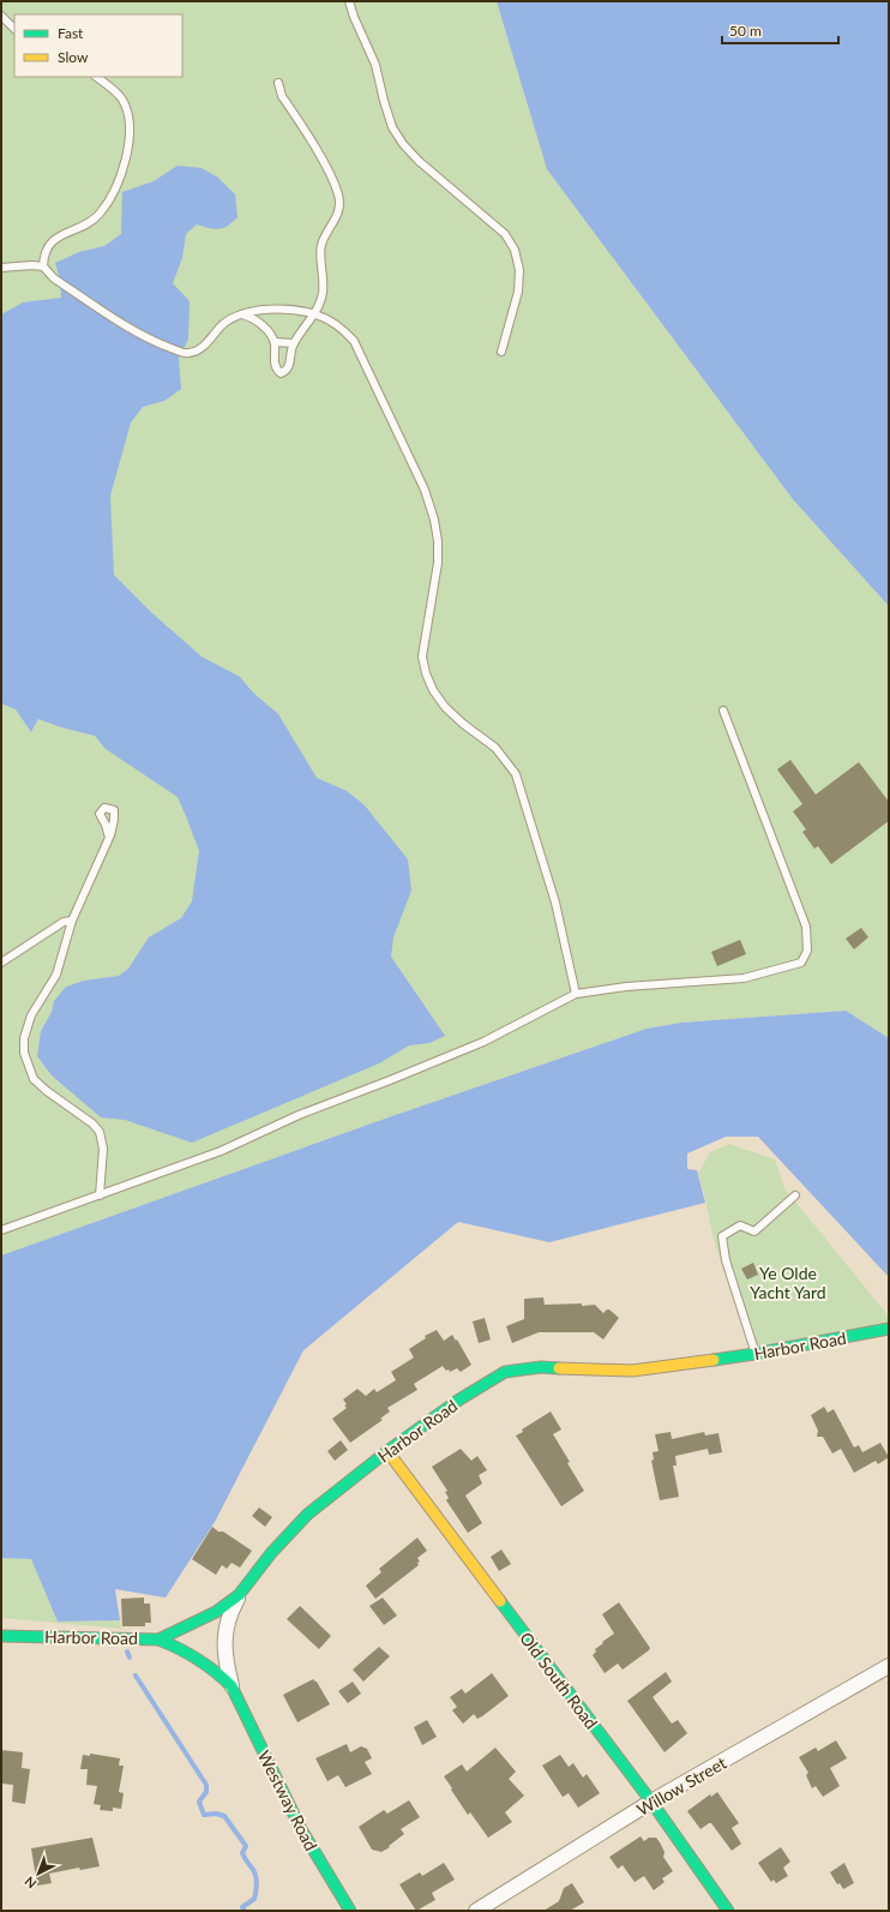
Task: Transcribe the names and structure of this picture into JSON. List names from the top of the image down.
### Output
{
  "streets": {
    "street": [
      "Harbor Road",
      "Old South Road",
      "Willow Street",
      "Westway Road"
    ]
  },
  "crossings": [
    ["Harbor Road", "Old South Road"],
    ["Harbor Road", "Westway Road"],
    ["Old South Road", "Willow Street"]
  ],
  "parks": ["Ye Olde Yacht Yard"],
  "legend": ["Fast", "Slow"],
  "scale_bar": "50 m",
  "north": "bottom left"
}
